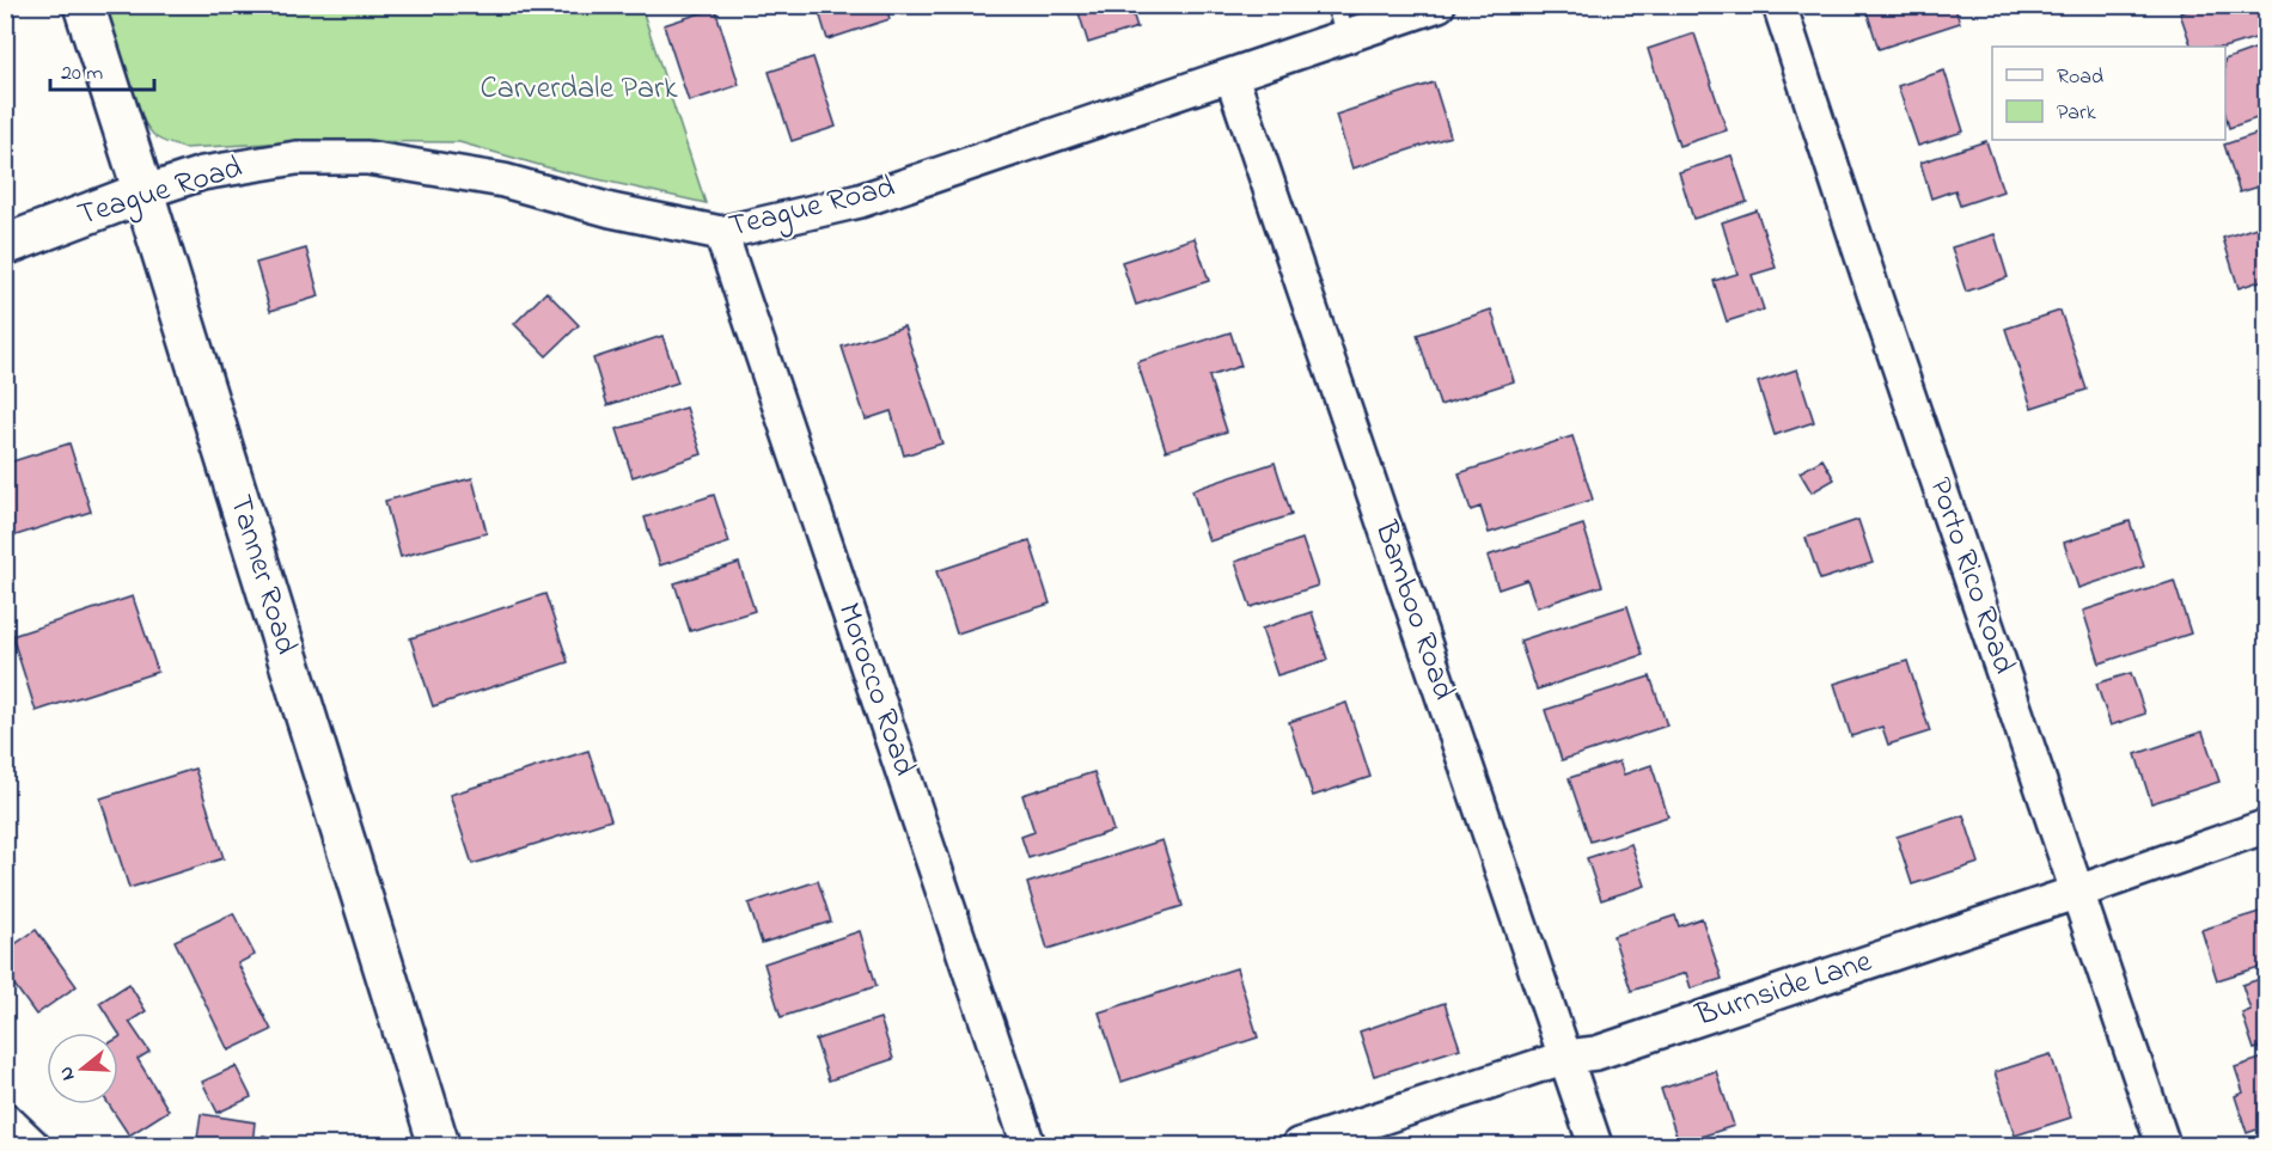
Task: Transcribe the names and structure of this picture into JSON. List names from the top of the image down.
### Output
{
  "streets": {
    "main road": ["Teague Road", "Tanner Road"],
    "street": [
      "Porto Rico Road",
      "Bamboo Road",
      "Morocco Road",
      "Burnside Lane"
    ]
  },
  "crossings": [
    ["Teague Road", "Tanner Road"],
    ["Teague Road", "Bamboo Road"],
    ["Teague Road", "Morocco Road"],
    ["Porto Rico Road", "Burnside Lane"],
    ["Bamboo Road", "Burnside Lane"]
  ],
  "parks": ["Carverdale Park"],
  "legend": ["Road", "Park"],
  "scale_bar": "20 m",
  "north": "left"
}
